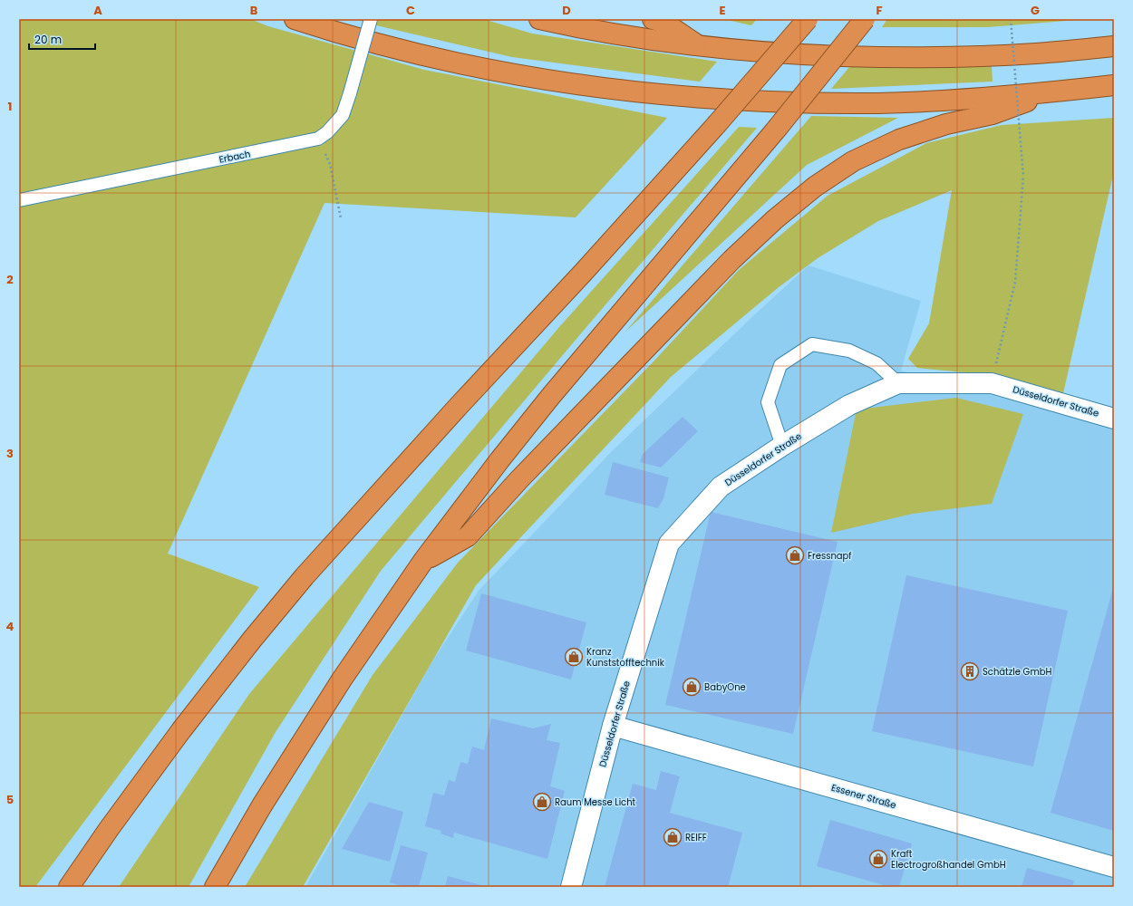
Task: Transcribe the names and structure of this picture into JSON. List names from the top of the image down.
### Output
{
  "streets": {
    "street": ["Düsseldorfer Straße", "Essener Straße"],
    "lane": ["Erbach"]
  },
  "crossings": [
    ["Düsseldorfer Straße", "Essener Straße"]
  ],
  "places": {
    "shop": [
      "Fressnapf",
      "Kranz Kunststofftechnik",
      "BabyOne",
      "Raum Messe Licht",
      "REIFF",
      "Kraft Electrogroßhandel GmbH"
    ],
    "building": ["Schätzle GmbH"]
  },
  "scale_bar": "20 m",
  "grid": {
    "columns": [
      "A",
      "B",
      "C",
      "D",
      "E",
      "F",
      "G"
    ],
    "rows": [
      "1",
      "2",
      "3",
      "4",
      "5"
    ]
  }
}
